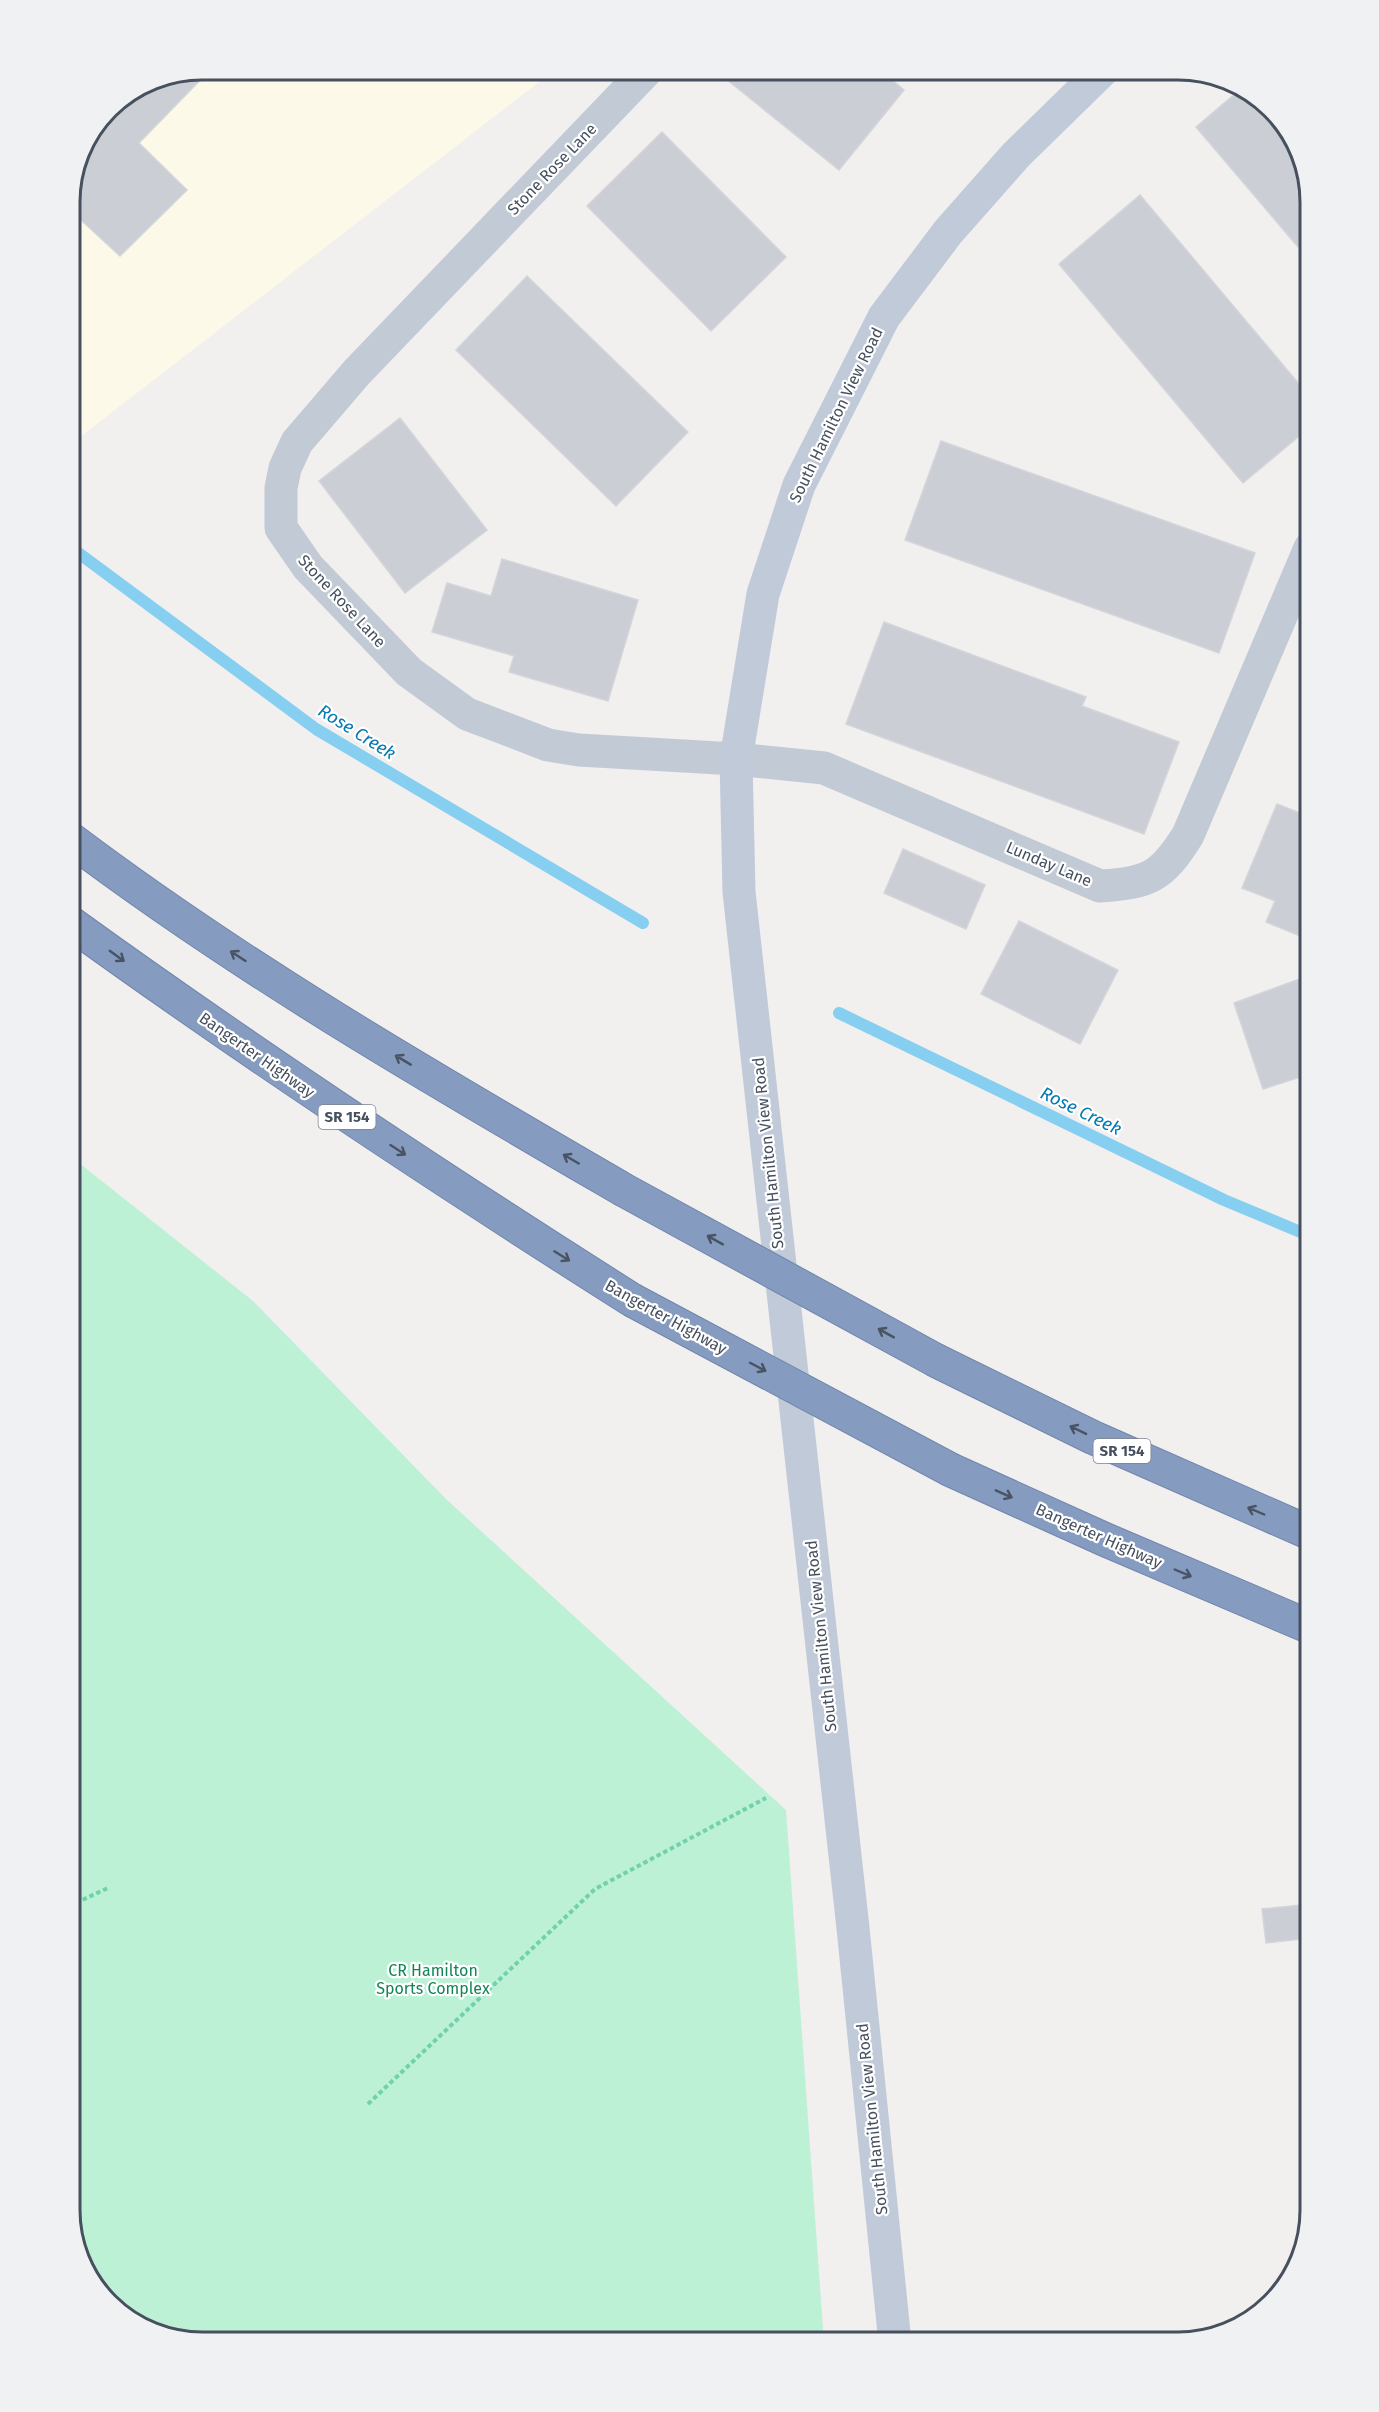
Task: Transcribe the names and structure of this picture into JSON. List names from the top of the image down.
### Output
{
  "streets": {
    "highway": ["Bangerter Highway", "SR 154"],
    "street": ["Stone Rose Lane", "South Hamilton View Road", "Lunday Lane"]
  },
  "crossings": [
    ["Stone Rose Lane", "South Hamilton View Road"],
    ["Stone Rose Lane", "Lunday Lane"],
    ["South Hamilton View Road", "Lunday Lane"]
  ],
  "water": ["Rose Creek"],
  "parks": ["CR Hamilton Sports Complex"]
}
